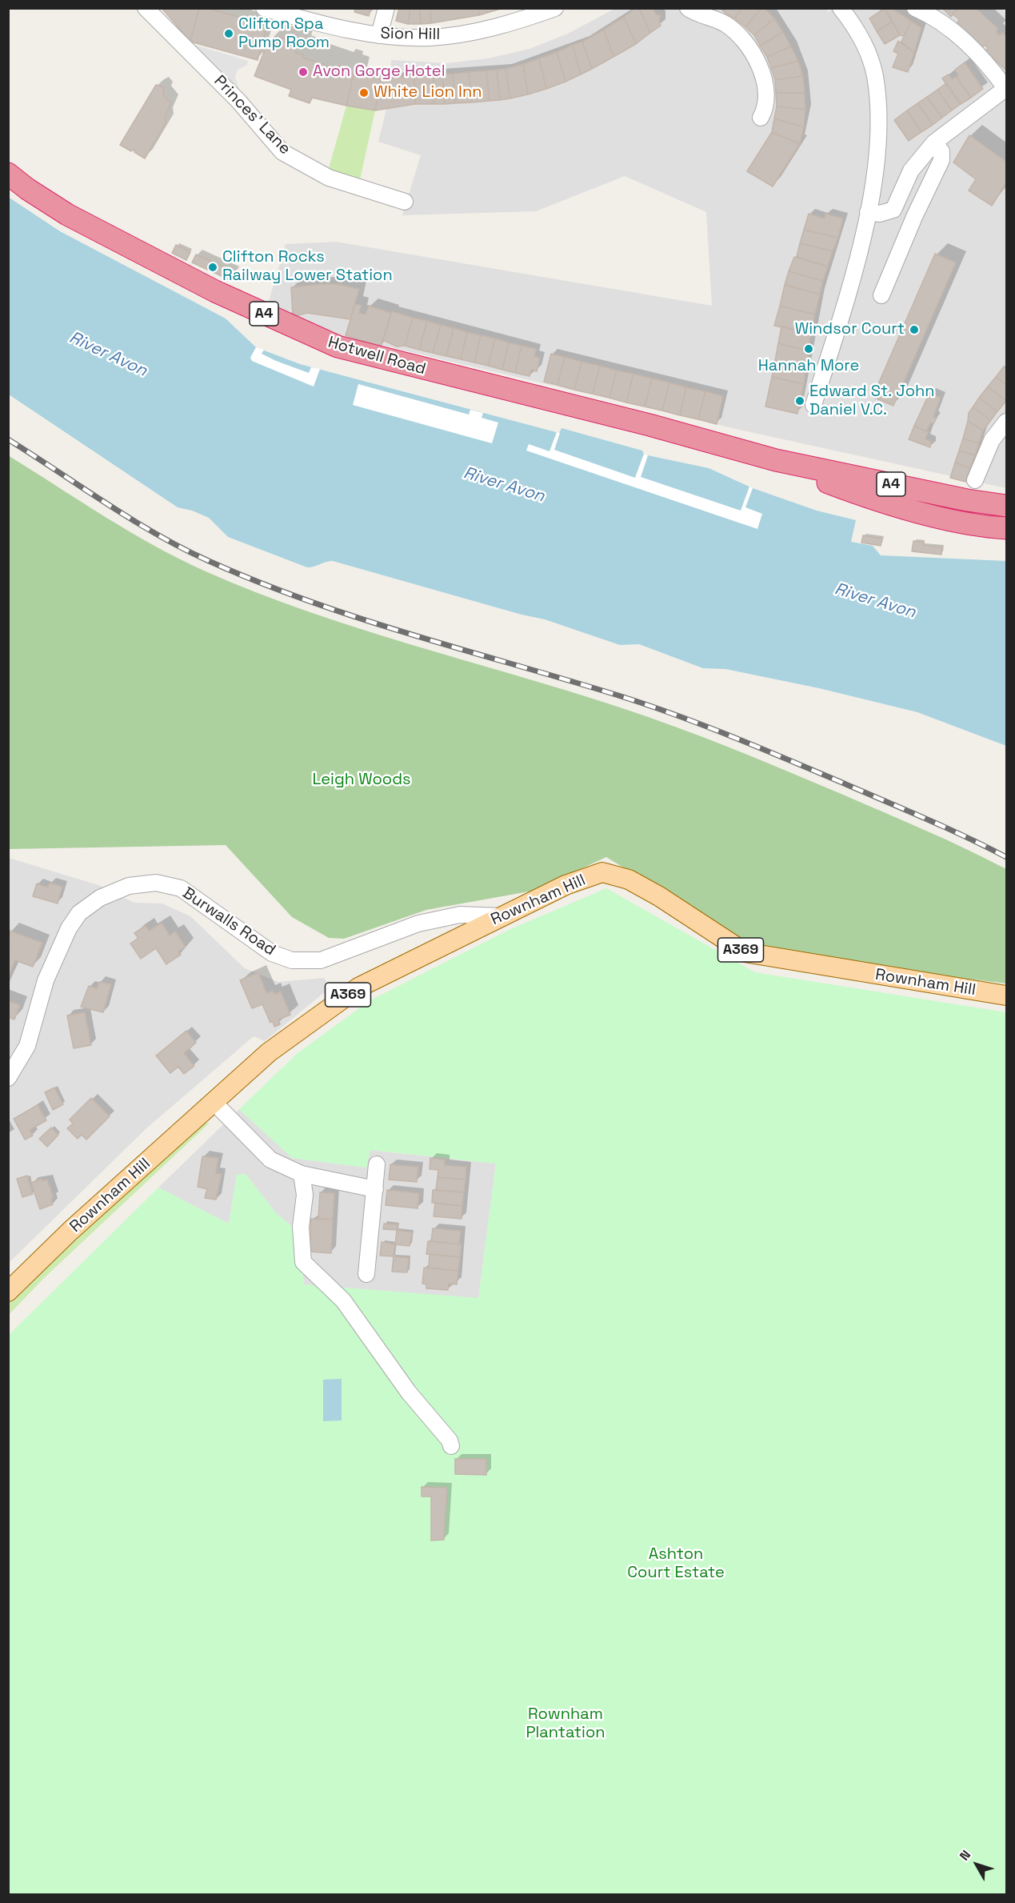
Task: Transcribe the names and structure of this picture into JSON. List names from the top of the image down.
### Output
{
  "streets": {
    "highway": ["A4", "Hotwell Road"],
    "main road": ["Rownham Hill", "A369"],
    "street": ["Sion Hill", "Princes' Lane", "Burwalls Road"]
  },
  "crossings": [
    ["Rownham Hill", "Burwalls Road"]
  ],
  "water": ["River Avon"],
  "parks": ["Leigh Woods", "Ashton Court Estate", "Rownham Plantation"],
  "places": [
    "Clifton Spa Pump Room",
    "Avon Gorge Hotel",
    "White Lion Inn",
    "Clifton Rocks Railway Lower Station",
    "Windsor Court",
    "Hannah More",
    "Edward St. John Daniel V.C."
  ],
  "north": "top left"
}
